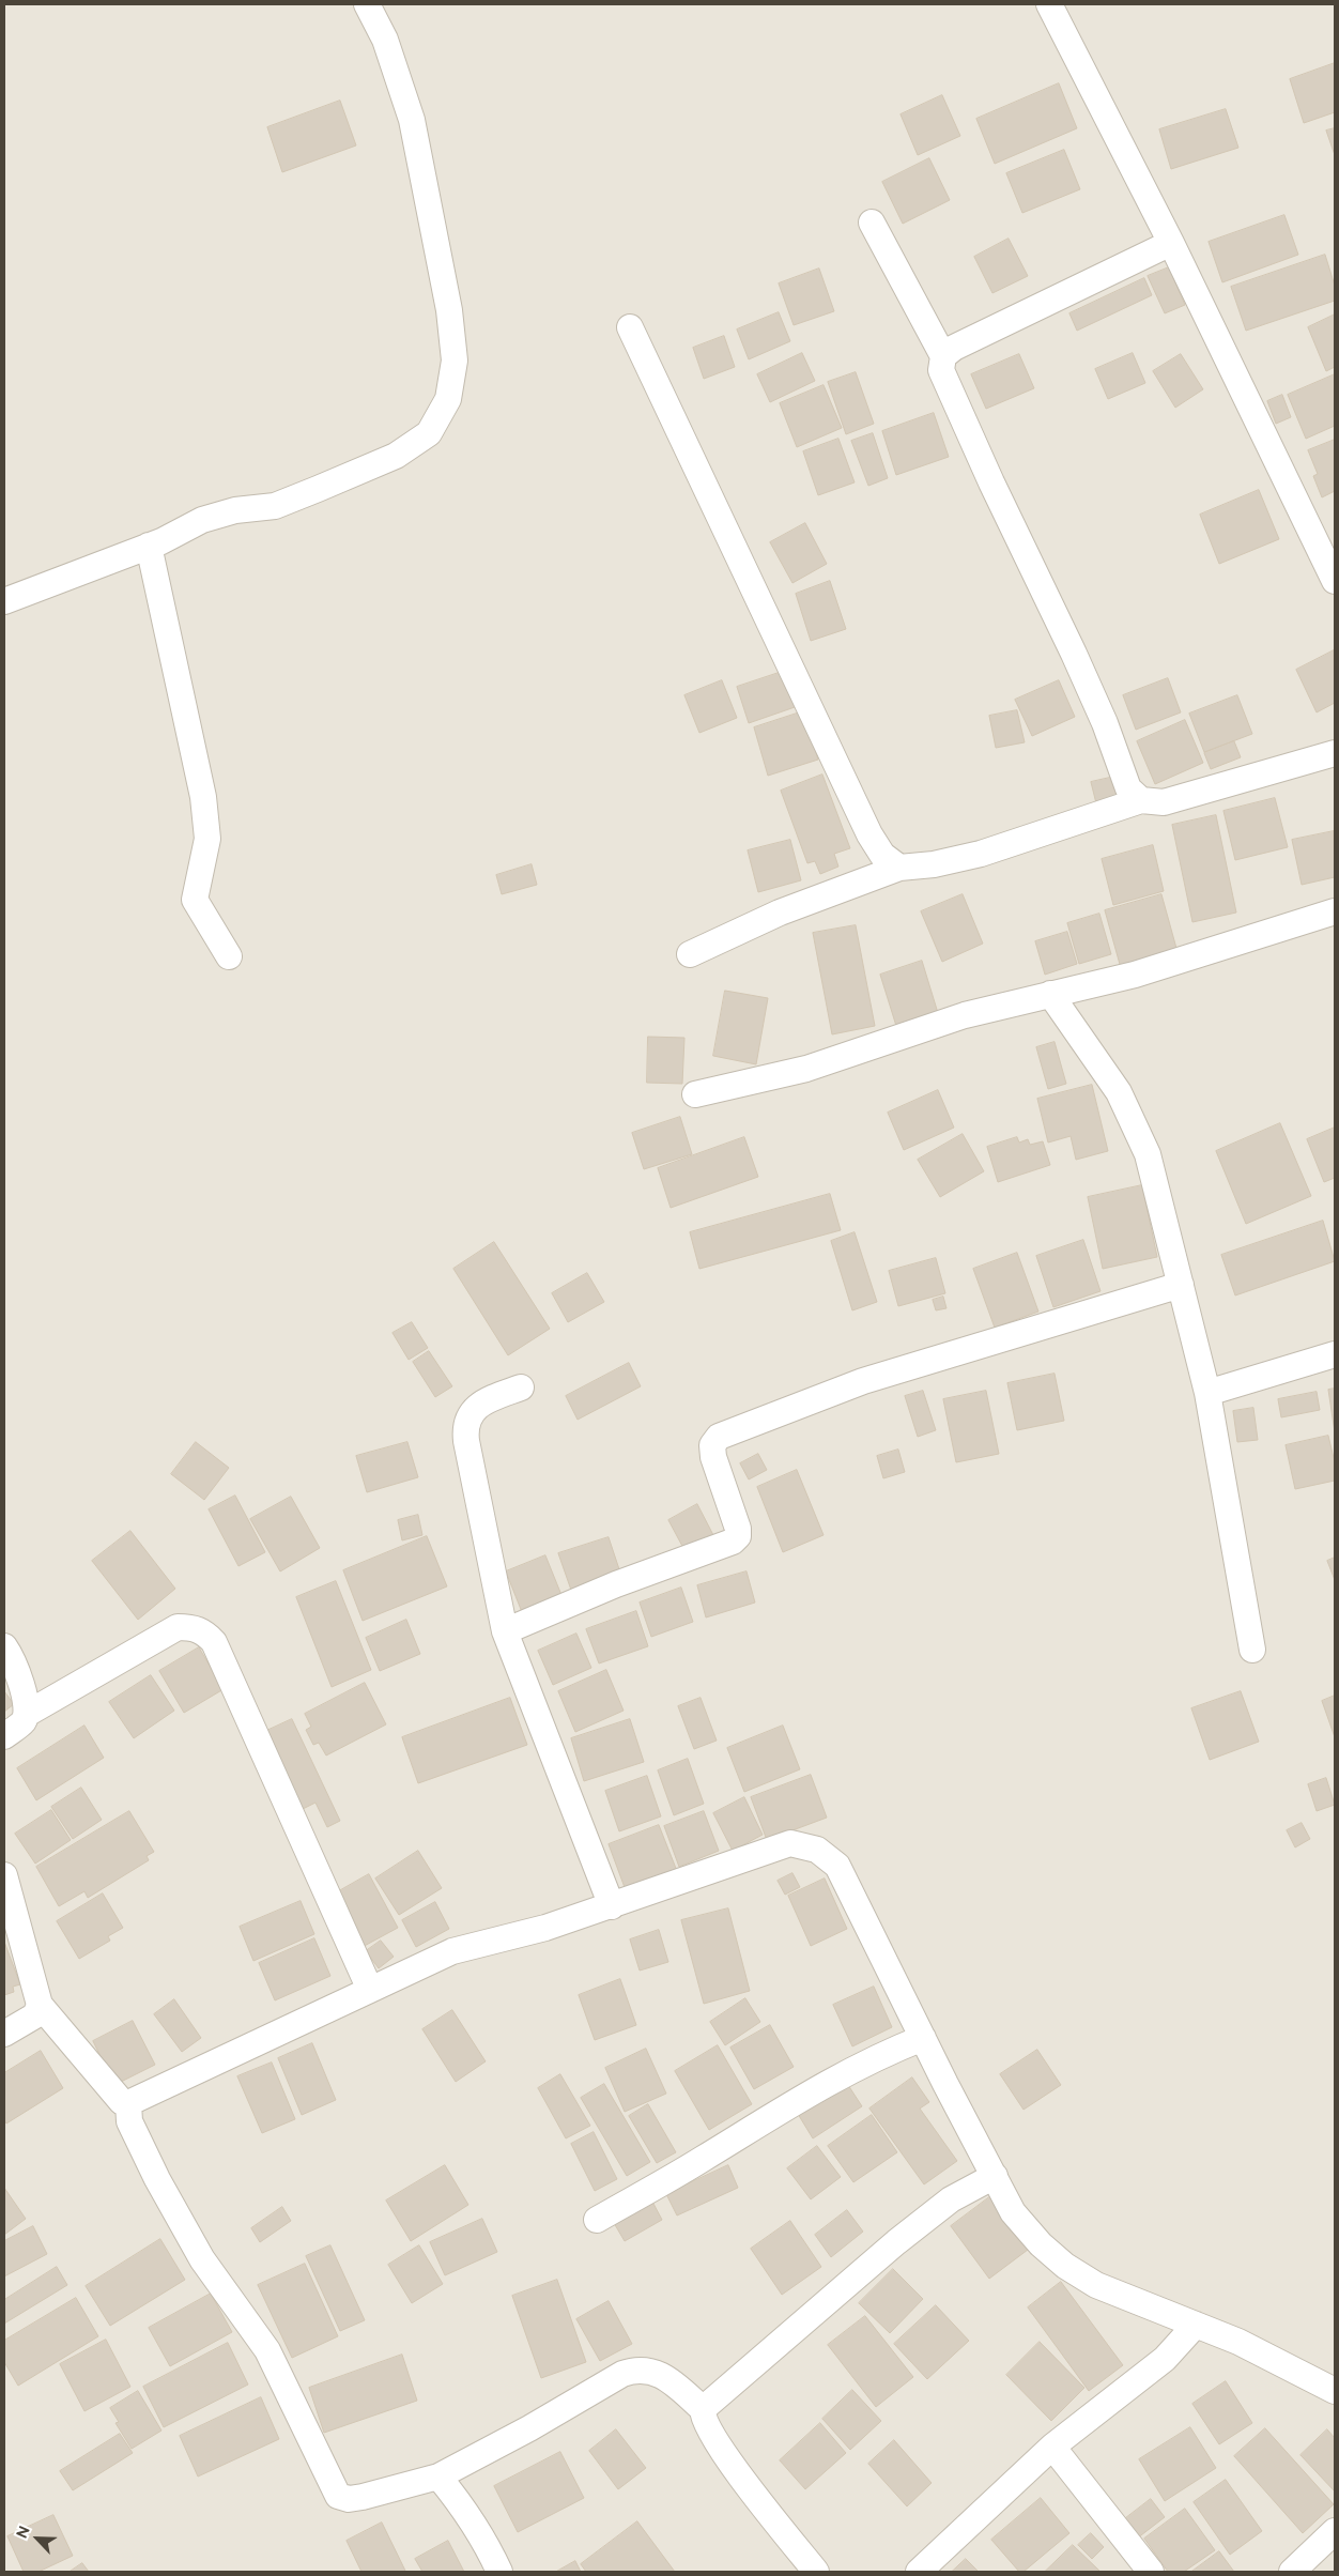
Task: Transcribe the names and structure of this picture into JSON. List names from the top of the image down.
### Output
{
  "north": "top left"
}
